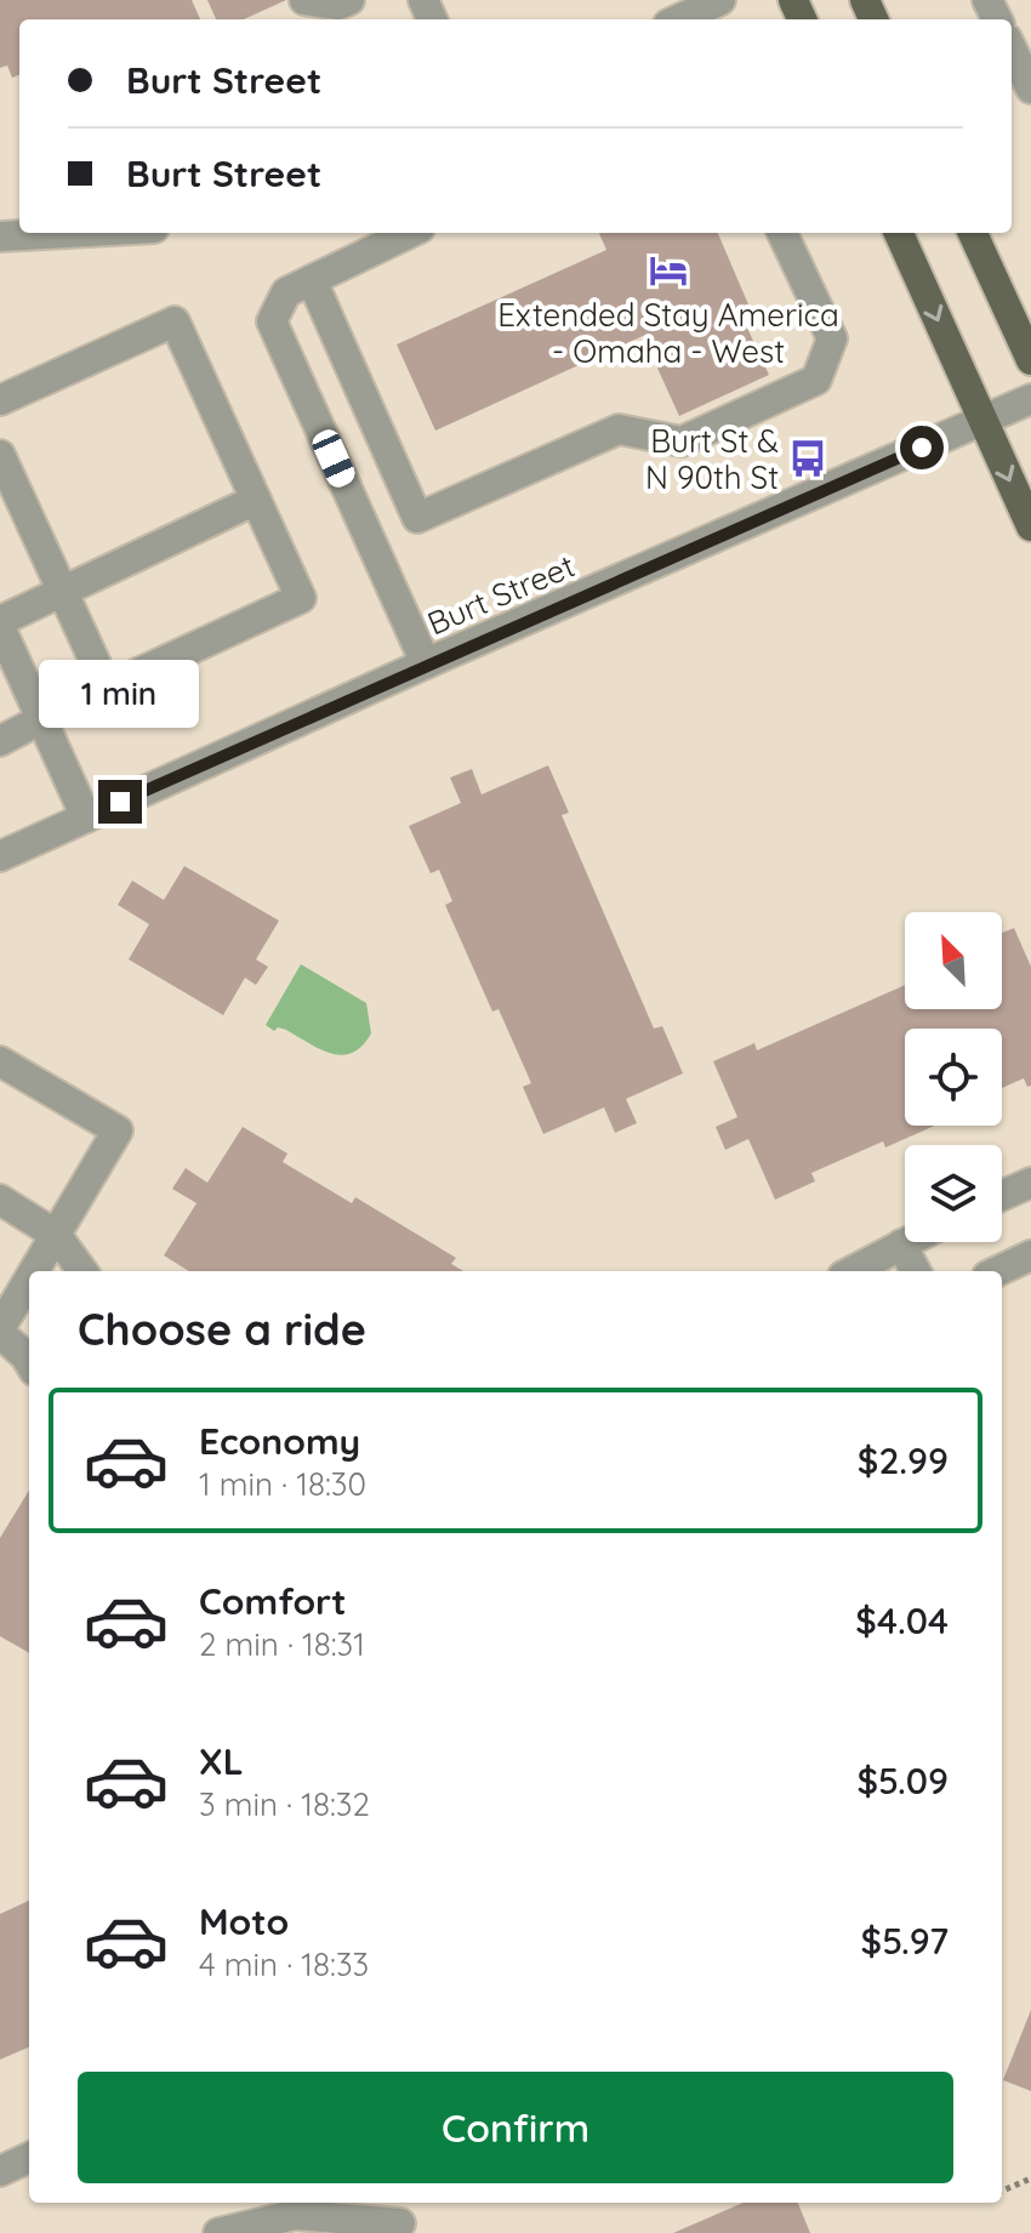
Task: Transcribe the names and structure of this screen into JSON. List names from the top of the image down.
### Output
{
  "streets": {
    "street": ["Burt Street"]
  },
  "places": {
    "hotel": ["Extended Stay America - Omaha - West"],
    "bus stop": ["Burt St & N 90th St"]
  },
  "north": "top left",
  "page": {
    "banner": ["Burt Street", "Burt Street"],
    "bubble": "1 min",
    "heading": "Choose a ride",
    "list": [
      {
        "name": "Economy",
        "note": "1 min · 18:30",
        "value": "$2.99"
      },
      {
        "name": "Comfort",
        "note": "2 min · 18:31",
        "value": "$4.04"
      },
      {
        "name": "XL",
        "note": "3 min · 18:32",
        "value": "$5.09"
      },
      {
        "name": "Moto",
        "note": "4 min · 18:33",
        "value": "$5.97"
      }
    ],
    "buttons": "Confirm"
  }
}
